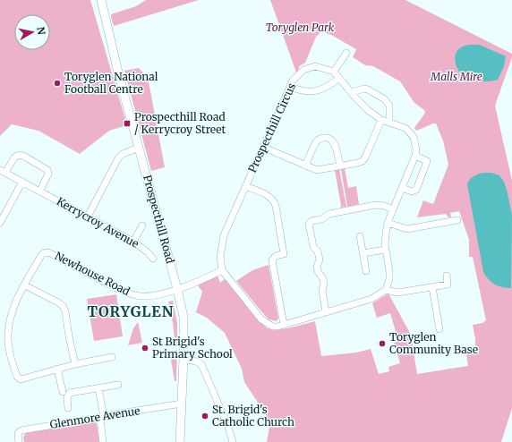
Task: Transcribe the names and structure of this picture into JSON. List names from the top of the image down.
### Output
{
  "streets": {
    "main road": ["Prospecthill Road"],
    "street": [
      "Prospecthill Circus",
      "Kerrycroy Avenue",
      "Newhouse Road",
      "Glenmore Avenue"
    ]
  },
  "crossings": [
    ["Prospecthill Road", "Newhouse Road"],
    ["Prospecthill Road", "Glenmore Avenue"]
  ],
  "districts": ["TORYGLEN"],
  "parks": ["Toryglen Park", "Malls Mire"],
  "places": {
    "other": [
      "Toryglen National Football Centre",
      "Toryglen Community Base",
      "St Brigid's Primary School",
      "St. Brigid's Catholic Church"
    ],
    "transit": ["Prospecthill Road / Kerrycroy Street"]
  },
  "north": "right"
}
